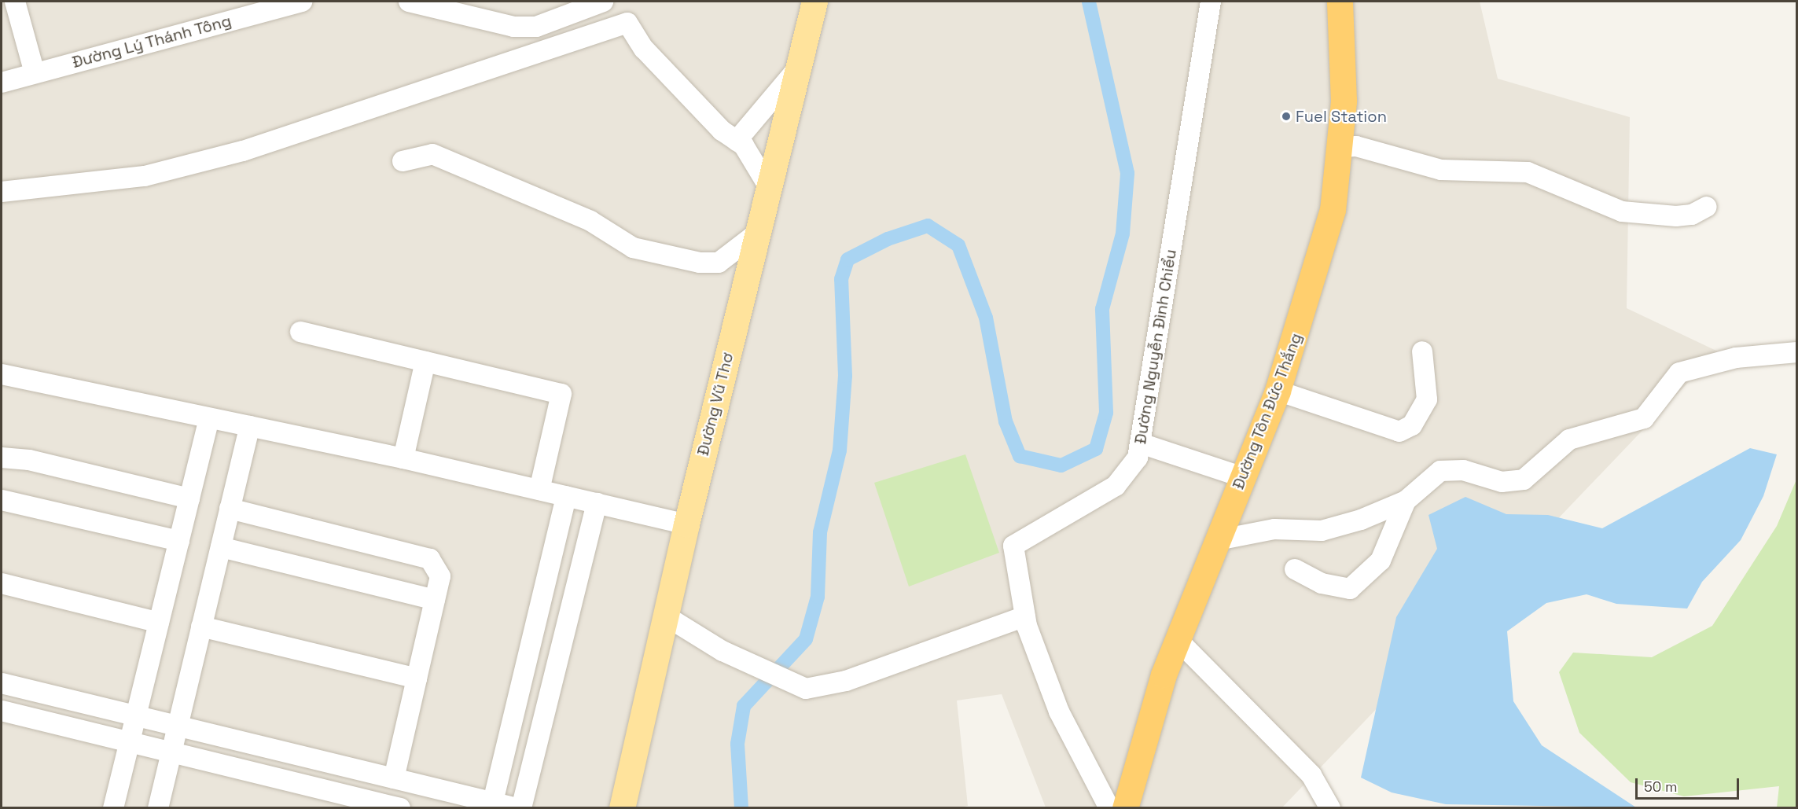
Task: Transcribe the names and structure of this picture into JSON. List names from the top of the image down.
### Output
{
  "streets": {
    "highway": ["Đường Tôn Đức Thắng"],
    "main road": ["Đường Vũ Thơ"],
    "street": ["Đường Lý Thánh Tông", "Đường Nguyễn Đình Chiểu"]
  },
  "places": ["Fuel Station"],
  "scale_bar": "50 m"
}
